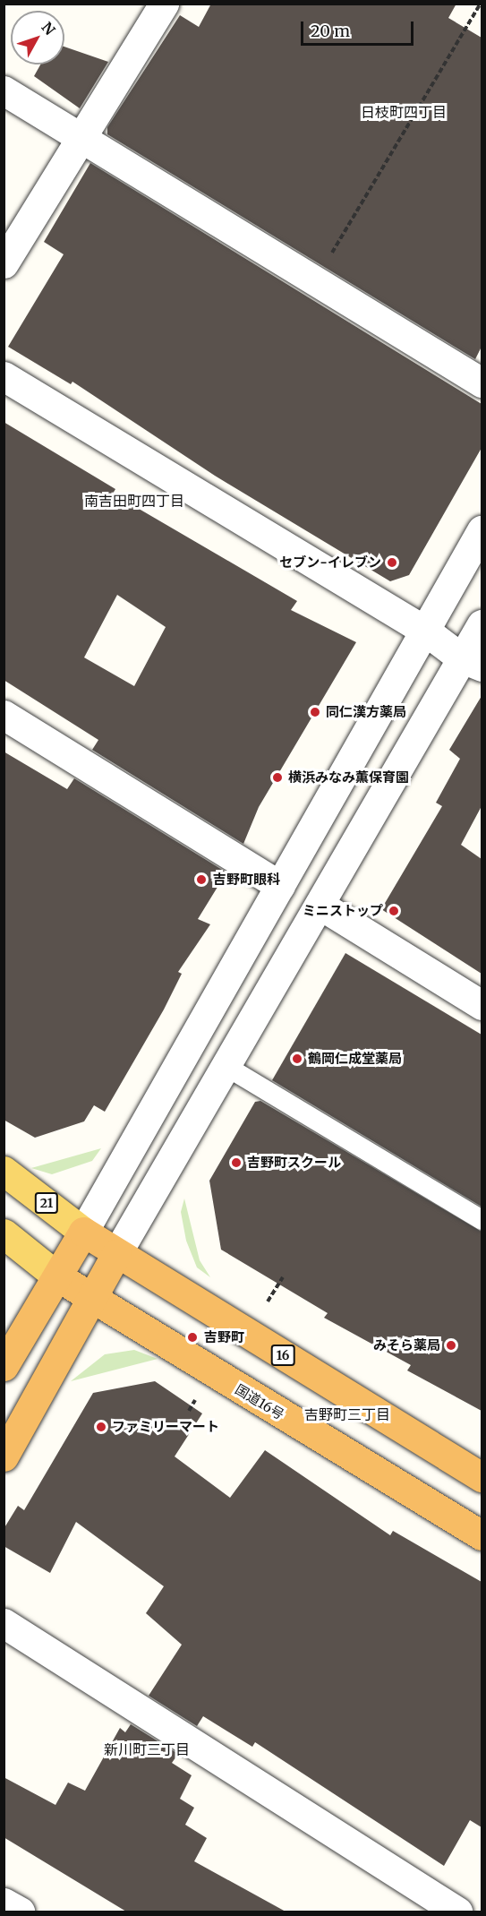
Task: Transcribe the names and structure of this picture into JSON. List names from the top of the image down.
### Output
{
  "streets": {
    "highway": ["16", "国道16号"],
    "main road": ["21"]
  },
  "crossings": [
    ["21", "16"]
  ],
  "districts": [
    "日枝町四丁目",
    "南吉田町四丁目",
    "吉野町三丁目",
    "新川町三丁目"
  ],
  "places": [
    "セブン-イレブン",
    "同仁漢方薬局",
    "横浜みなみ薫保育園",
    "吉野町眼科",
    "ミニストップ",
    "鶴岡仁成堂薬局",
    "吉野町スクール",
    "吉野町",
    "みそら薬局",
    "ファミリーマート"
  ],
  "scale_bar": "20 m",
  "north": "top right"
}
